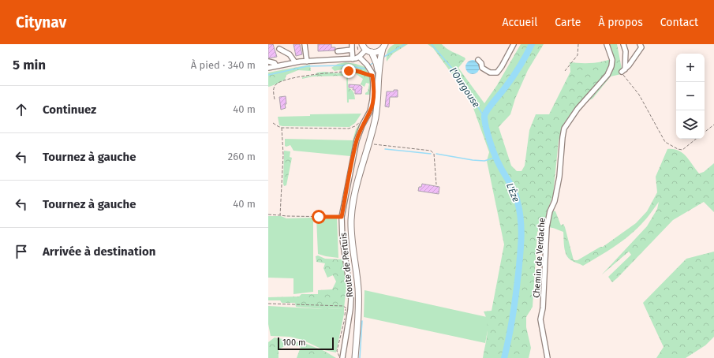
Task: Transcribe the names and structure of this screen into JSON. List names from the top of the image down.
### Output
{
  "streets": {
    "main road": ["Route de Pertuis"],
    "street": ["Chemin de Verdache"]
  },
  "water": ["l'Ourgouse", "L'Èze"],
  "scale_bar": "100 m",
  "page": {
    "header": "Citynav",
    "nav": [
      "Accueil",
      "Carte",
      "À propos",
      "Contact"
    ],
    "heading": ["5 min", "À pied · 340 m"],
    "map_buttons": ["+", "−"],
    "list": [
      ["Continuez", "40 m"],
      ["Tournez à gauche", "260 m"],
      ["Tournez à gauche", "40 m"],
      "Arrivée à destination"
    ],
    "scale": "100 m"
  }
}
